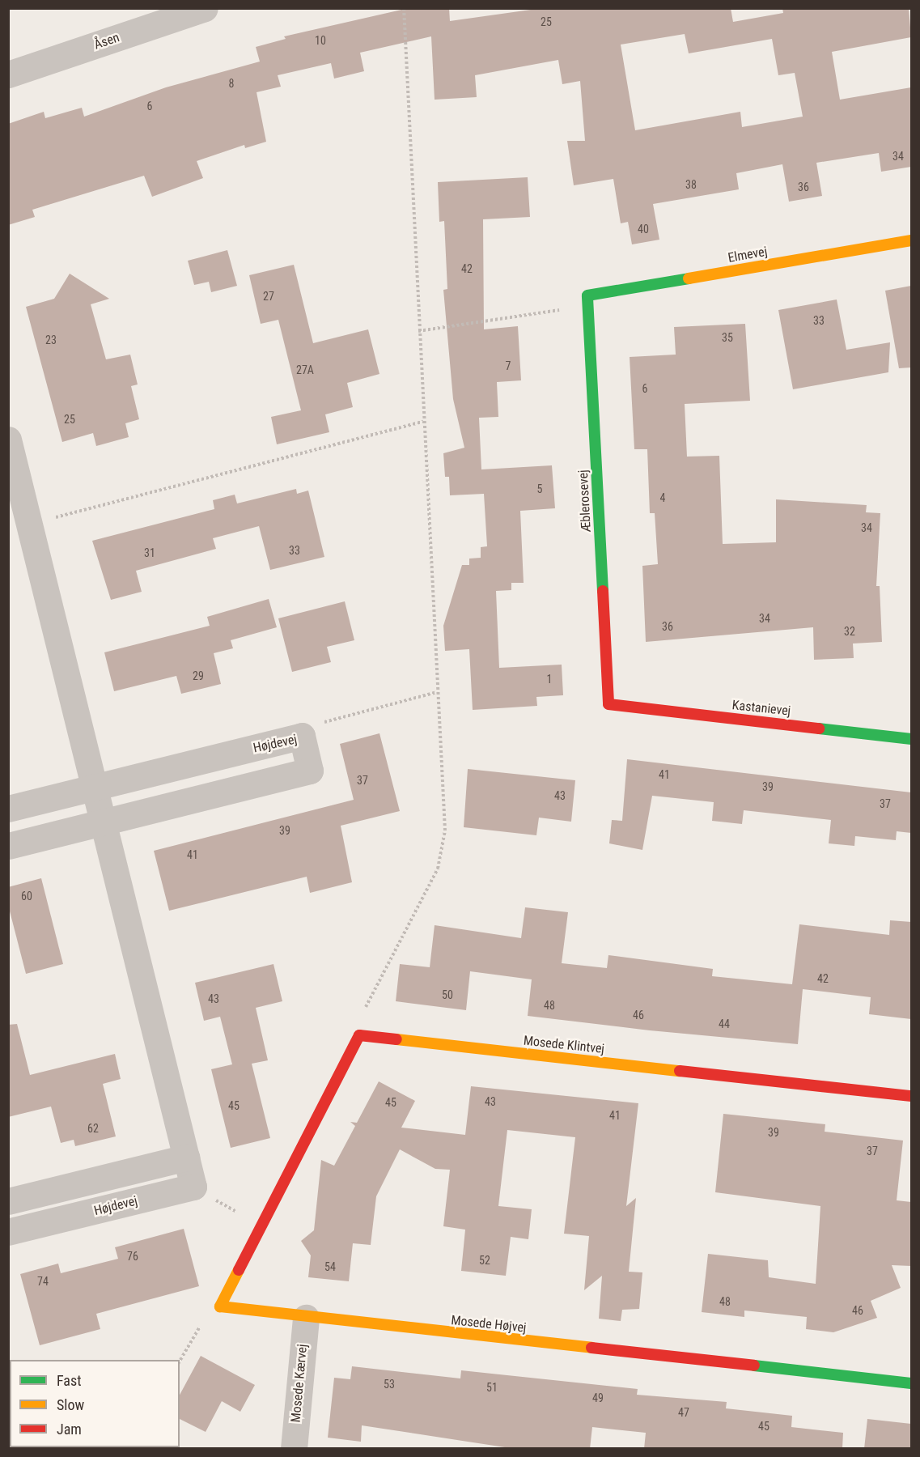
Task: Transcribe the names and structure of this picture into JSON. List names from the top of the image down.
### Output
{
  "streets": {
    "street": [
      "Åsen",
      "Elmevej",
      "Æblerosevej",
      "Kastanievej",
      "Højdevej",
      "Mosede Klintvej",
      "Mosede Højvej",
      "Mosede Kærvej"
    ]
  },
  "crossings": [
    ["Elmevej", "Æblerosevej"],
    ["Æblerosevej", "Kastanievej"],
    ["Mosede Højvej", "Mosede Kærvej"]
  ],
  "house_numbers": [
    "25",
    "10",
    "8",
    "6",
    "34",
    "38",
    "36",
    "40",
    "42",
    "27",
    "33",
    "35",
    "23",
    "7",
    "27A",
    "6",
    "25",
    "5",
    "4",
    "34",
    "33",
    "31",
    "34",
    "36",
    "32",
    "29",
    "1",
    "41",
    "37",
    "39",
    "43",
    "37",
    "39",
    "41",
    "60",
    "42",
    "50",
    "43",
    "48",
    "46",
    "44",
    "43",
    "45",
    "45",
    "41",
    "62",
    "39",
    "37",
    "76",
    "52",
    "54",
    "74",
    "48",
    "46",
    "53",
    "51",
    "49",
    "47",
    "45"
  ],
  "legend": ["Fast", "Slow", "Jam"]
}
